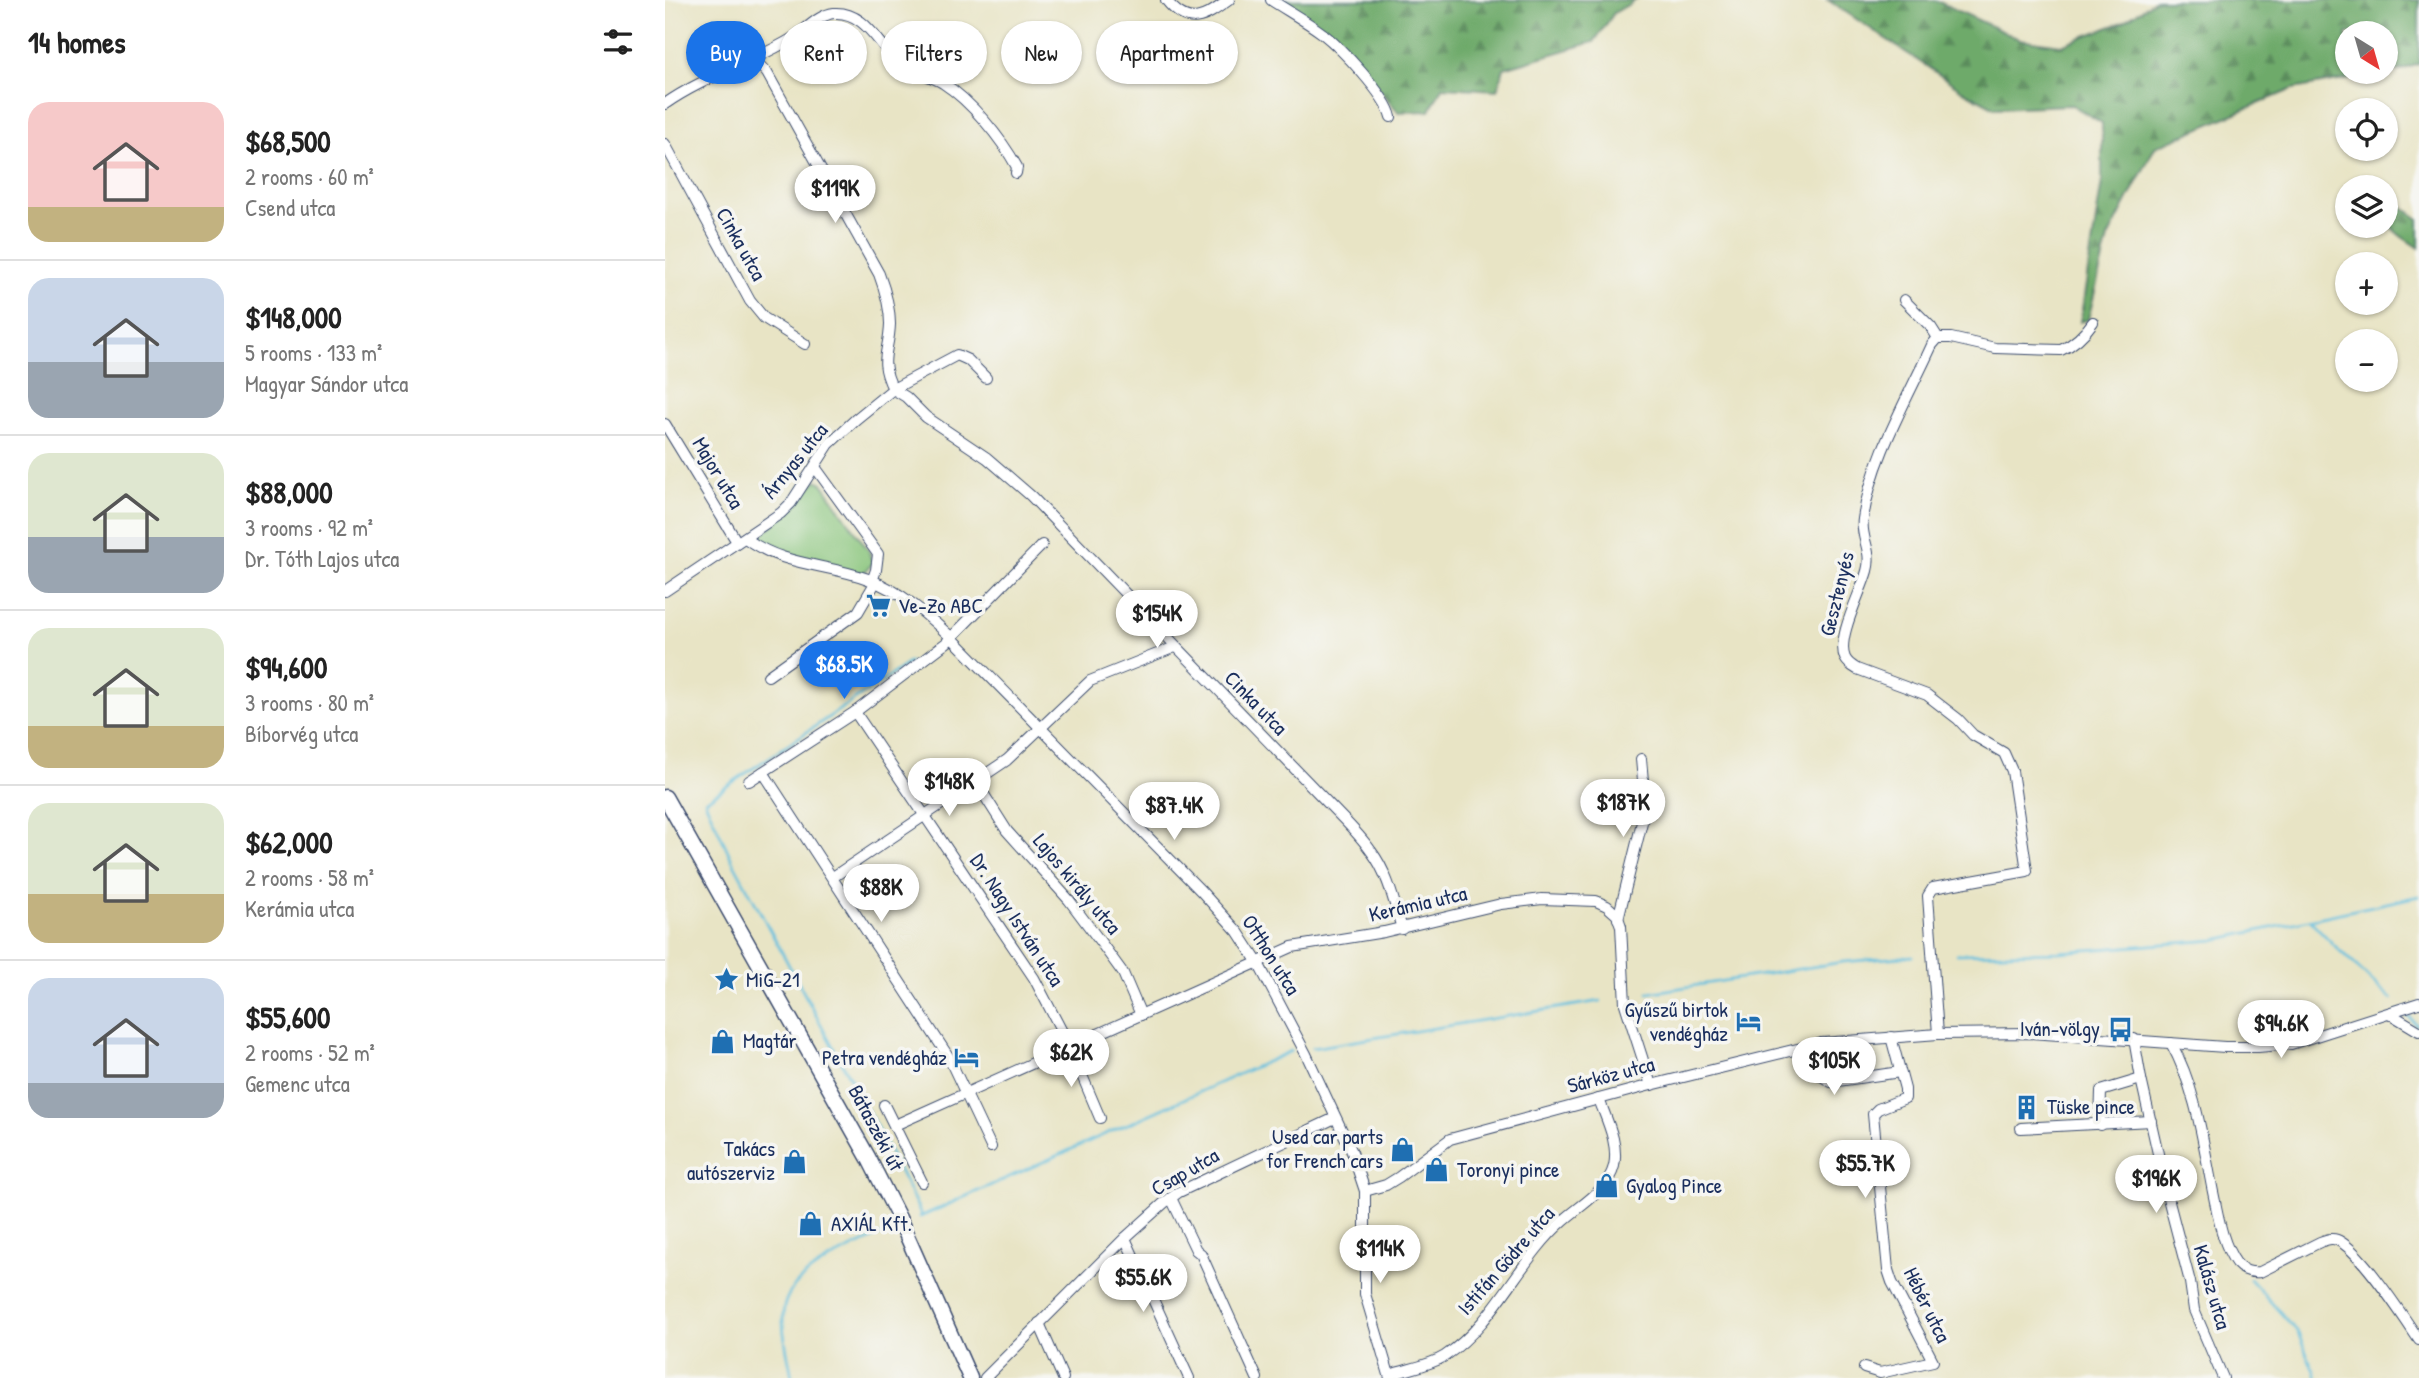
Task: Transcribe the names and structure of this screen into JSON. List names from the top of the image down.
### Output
{
  "streets": {
    "main road": ["Bátaszéki út"],
    "street": [
      "Cinka utca",
      "Árnyas utca",
      "Major utca",
      "Gesztenyés",
      "Lajos király utca",
      "Kerámia utca",
      "Dr. Nagy István utca",
      "Otthon utca",
      "Sárköz utca",
      "Csap utca",
      "Istifán Gödre utca",
      "Kalász utca",
      "Hébér utca"
    ]
  },
  "crossings": [
    ["Cinka utca", "Árnyas utca"],
    ["Cinka utca", "Kerámia utca"],
    ["Árnyas utca", "Major utca"],
    ["Árnyas utca", "Otthon utca"],
    ["Major utca", "Otthon utca"],
    ["Gesztenyés", "Sárköz utca"],
    ["Lajos király utca", "Kerámia utca"],
    ["Kerámia utca", "Dr. Nagy István utca"],
    ["Kerámia utca", "Otthon utca"],
    ["Otthon utca", "Sárköz utca"],
    ["Otthon utca", "Csap utca"],
    ["Otthon utca", "Istifán Gödre utca"],
    ["Sárköz utca", "Istifán Gödre utca"],
    ["Sárköz utca", "Kalász utca"],
    ["Sárköz utca", "Hébér utca"]
  ],
  "places": {
    "supermarket": ["Ve-Zo ABC"],
    "place": ["MiG–21"],
    "hotel": ["Gyűszű birtok vendégház", "Petra vendégház"],
    "bus stop": ["Iván-völgy"],
    "shop": [
      "Magtár",
      "Used car parts for French cars",
      "Takács autószerviz",
      "Toronyi pince",
      "Gyalog Pince",
      "AXIÁL Kft."
    ],
    "building": ["Tüske pince"]
  },
  "north": "bottom right",
  "page": {
    "heading": "14 homes",
    "map_buttons": ["+", "−"],
    "chip": [
      "Buy",
      "Rent",
      "Filters",
      "New",
      "Apartment"
    ],
    "list": [
      {
        "name": "$68,500",
        "note": "2 rooms · 60 m² · Csend utca"
      },
      {
        "name": "$148,000",
        "note": "5 rooms · 133 m² · Magyar Sándor utca"
      },
      {
        "name": "$88,000",
        "note": "3 rooms · 92 m² · Dr. Tóth Lajos utca"
      },
      {
        "name": "$94,600",
        "note": "3 rooms · 80 m² · Bíborvég utca"
      },
      {
        "name": "$62,000",
        "note": "2 rooms · 58 m² · Kerámia utca"
      },
      {
        "name": "$55,600",
        "note": "2 rooms · 52 m² · Gemenc utca"
      }
    ],
    "price": [
      "$119K",
      "$154K",
      "$68.5K",
      "$148K",
      "$187K",
      "$87.4K",
      "$88K",
      "$94.6K",
      "$62K",
      "$105K",
      "$55.7K",
      "$196K",
      "$114K",
      "$55.6K"
    ]
  }
}
